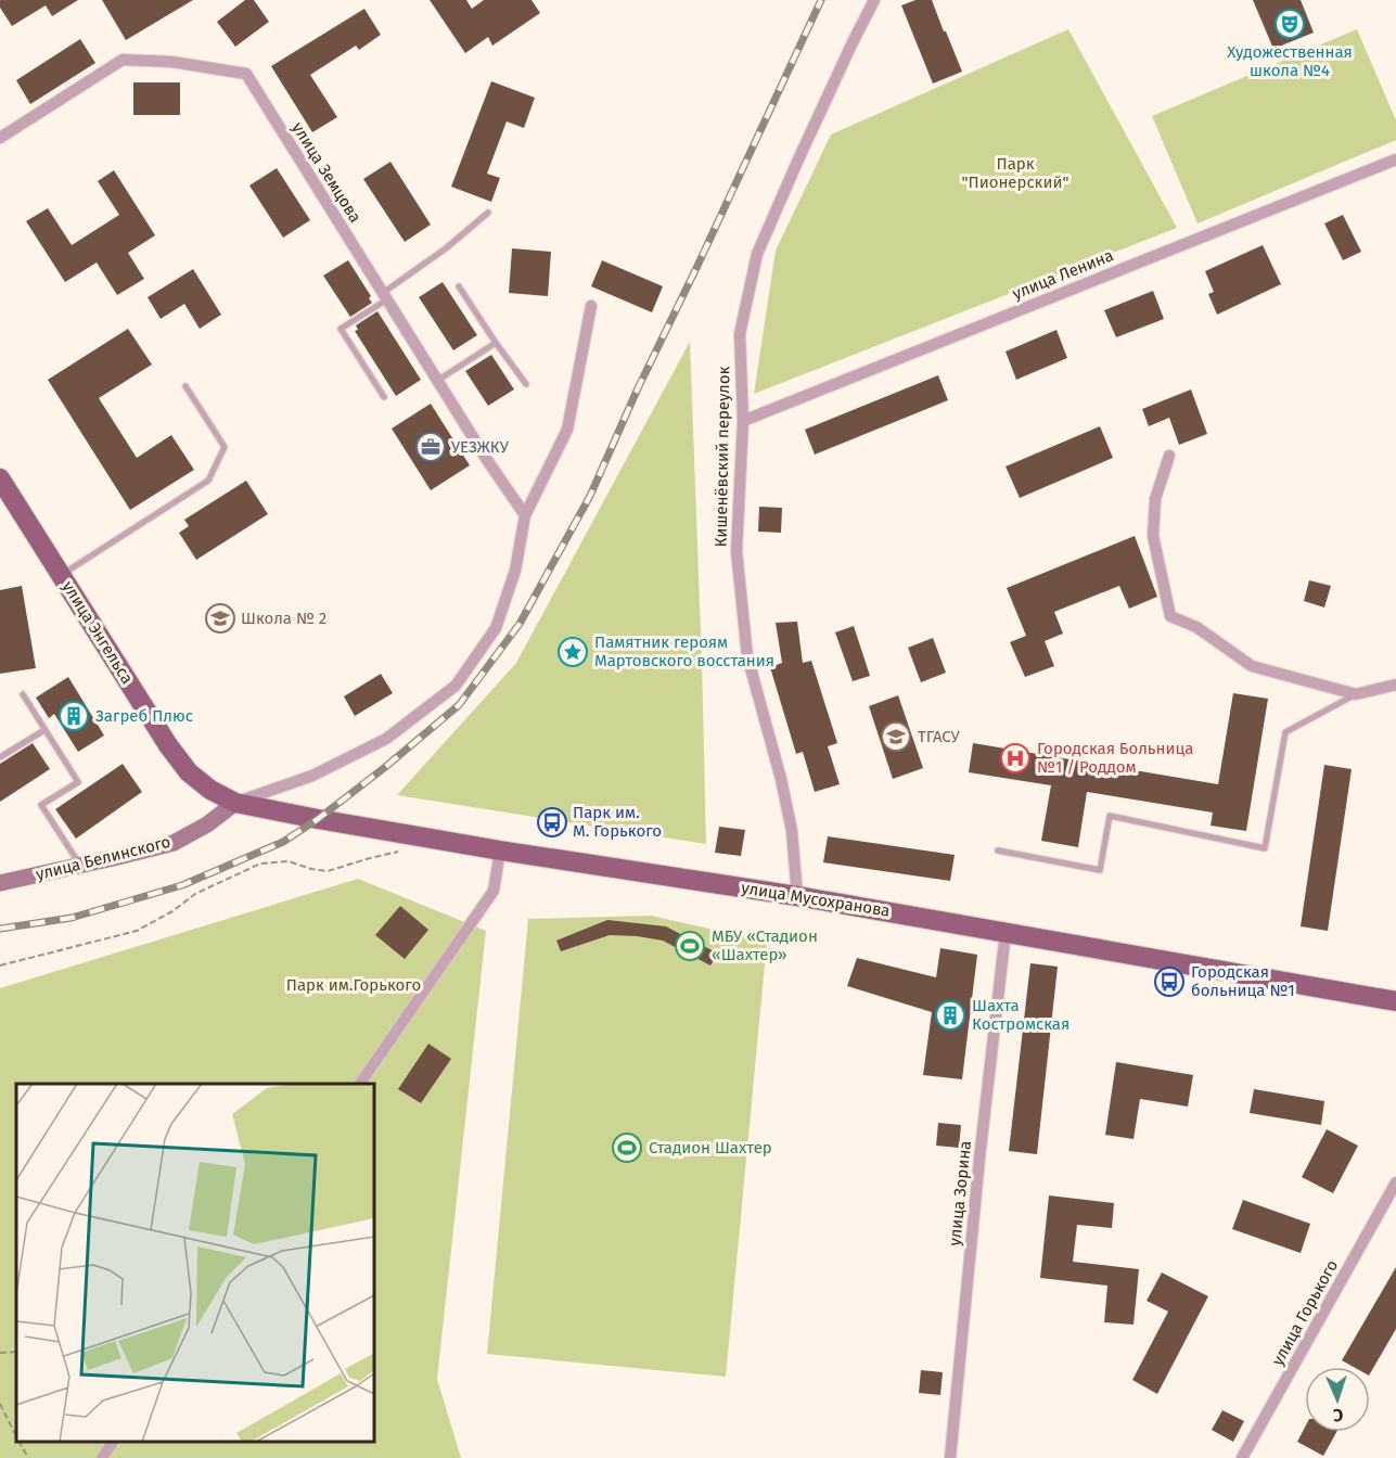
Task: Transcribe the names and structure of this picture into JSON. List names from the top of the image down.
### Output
{
  "streets": {
    "main road": ["улица Энгельса", "улица Мусохранова"],
    "street": [
      "улица Земцова",
      "улица Ленина",
      "Кишенёвский переулок",
      "улица Белинского",
      "улица Зорина",
      "улица Горького"
    ]
  },
  "crossings": [
    ["улица Ленина", "Кишенёвский переулок"],
    ["Кишенёвский переулок", "улица Мусохранова"],
    ["улица Энгельса", "улица Белинского"],
    ["улица Энгельса", "улица Мусохранова"],
    ["улица Белинского", "улица Мусохранова"],
    ["улица Мусохранова", "улица Зорина"]
  ],
  "parks": ["Парк \"Пионерский\"", "Парк им.Горького"],
  "places": {
    "theatre": ["Художественная школа №4"],
    "office": ["УЕЗЖКУ"],
    "school or university": ["Школа № 2", "ТГАСУ"],
    "place": ["Памятник героям Мартовского восстания"],
    "building": ["Загреб Плюс", "Шахта Костромская"],
    "hospital": ["Городская Больница №1 / Роддом"],
    "bus stop": ["Парк им. М. Горького", "Городская больница №1"],
    "sports": ["МБУ «Стадион «Шахтер»", "Стадион Шахтер"]
  },
  "north": "bottom"
}
